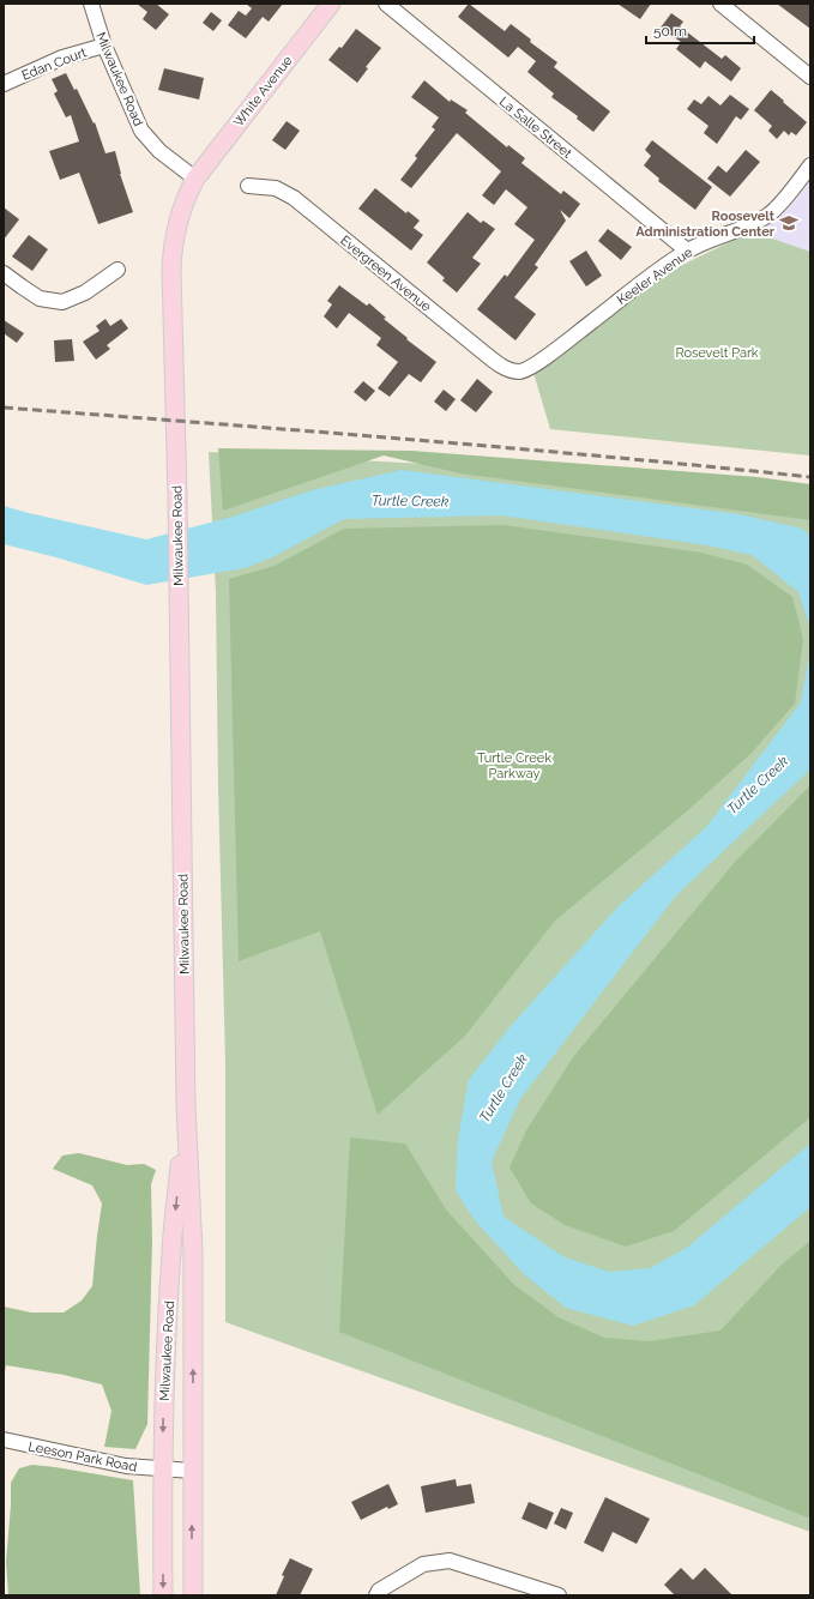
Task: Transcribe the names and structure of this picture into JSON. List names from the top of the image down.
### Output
{
  "streets": {
    "main road": ["Milwaukee Road", "White Avenue"],
    "street": [
      "Edan Court",
      "La Salle Street",
      "Evergreen Avenue",
      "Keeler Avenue",
      "Leeson Park Road"
    ]
  },
  "crossings": [
    ["Edan Court", "Milwaukee Road"],
    ["Milwaukee Road", "White Avenue"],
    ["Milwaukee Road", "Leeson Park Road"],
    ["La Salle Street", "Keeler Avenue"],
    ["Evergreen Avenue", "Keeler Avenue"]
  ],
  "water": ["Turtle Creek"],
  "parks": ["Rosevelt Park", "Turtle Creek Parkway"],
  "places": {
    "school or university": ["Roosevelt Administration Center"]
  },
  "scale_bar": "50 m"
}
